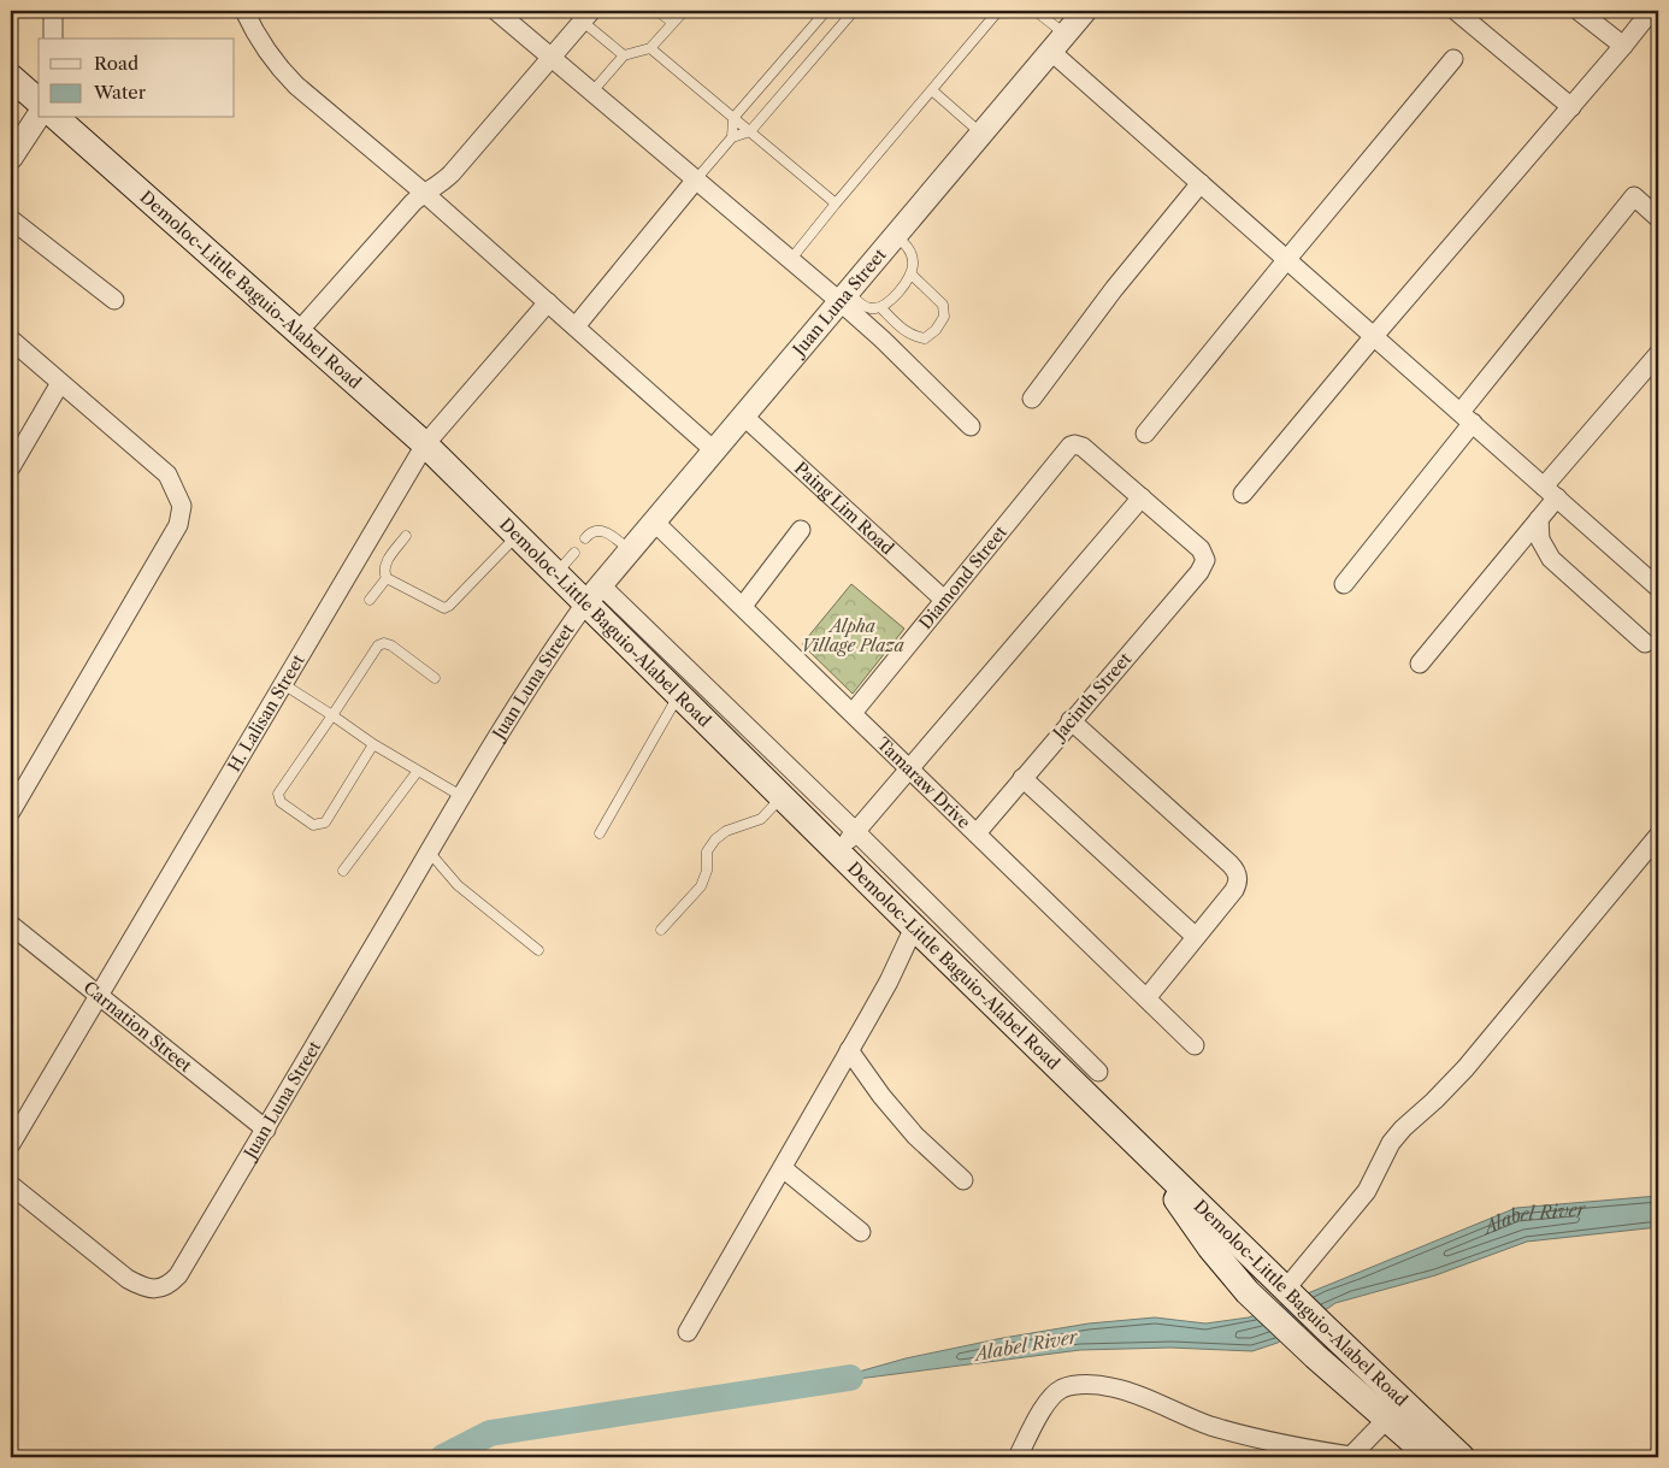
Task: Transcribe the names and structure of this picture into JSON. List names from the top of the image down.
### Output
{
  "streets": {
    "main road": ["Demoloc-Little Baguio-Alabel Road"],
    "street": [
      "Juan Luna Street",
      "Paing Lim Road",
      "Diamond Street",
      "Jacinth Street",
      "H. Lalisan Street",
      "Tamaraw Drive",
      "Carnation Street"
    ]
  },
  "crossings": [
    ["Demoloc-Little Baguio-Alabel Road", "Juan Luna Street"],
    ["Demoloc-Little Baguio-Alabel Road", "H. Lalisan Street"],
    ["Juan Luna Street", "Paing Lim Road"],
    ["Juan Luna Street", "Tamaraw Drive"],
    ["Juan Luna Street", "Carnation Street"],
    ["Paing Lim Road", "Diamond Street"],
    ["Diamond Street", "Jacinth Street"],
    ["Diamond Street", "Tamaraw Drive"],
    ["Jacinth Street", "Tamaraw Drive"],
    ["H. Lalisan Street", "Carnation Street"]
  ],
  "water": ["Alabel River"],
  "parks": ["Alpha Village Plaza"],
  "legend": ["Road", "Water"]
}
